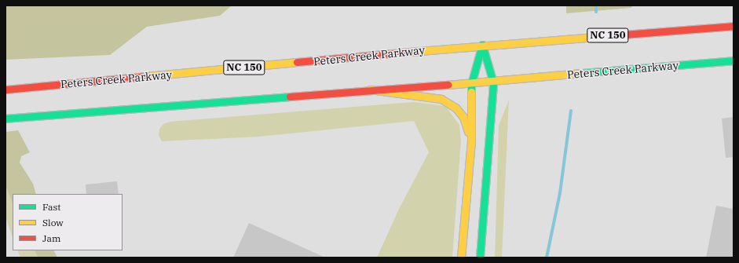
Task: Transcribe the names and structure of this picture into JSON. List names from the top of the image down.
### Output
{
  "streets": {
    "main road": ["NC 150", "Peters Creek Parkway"]
  },
  "legend": ["Fast", "Slow", "Jam"]
}
